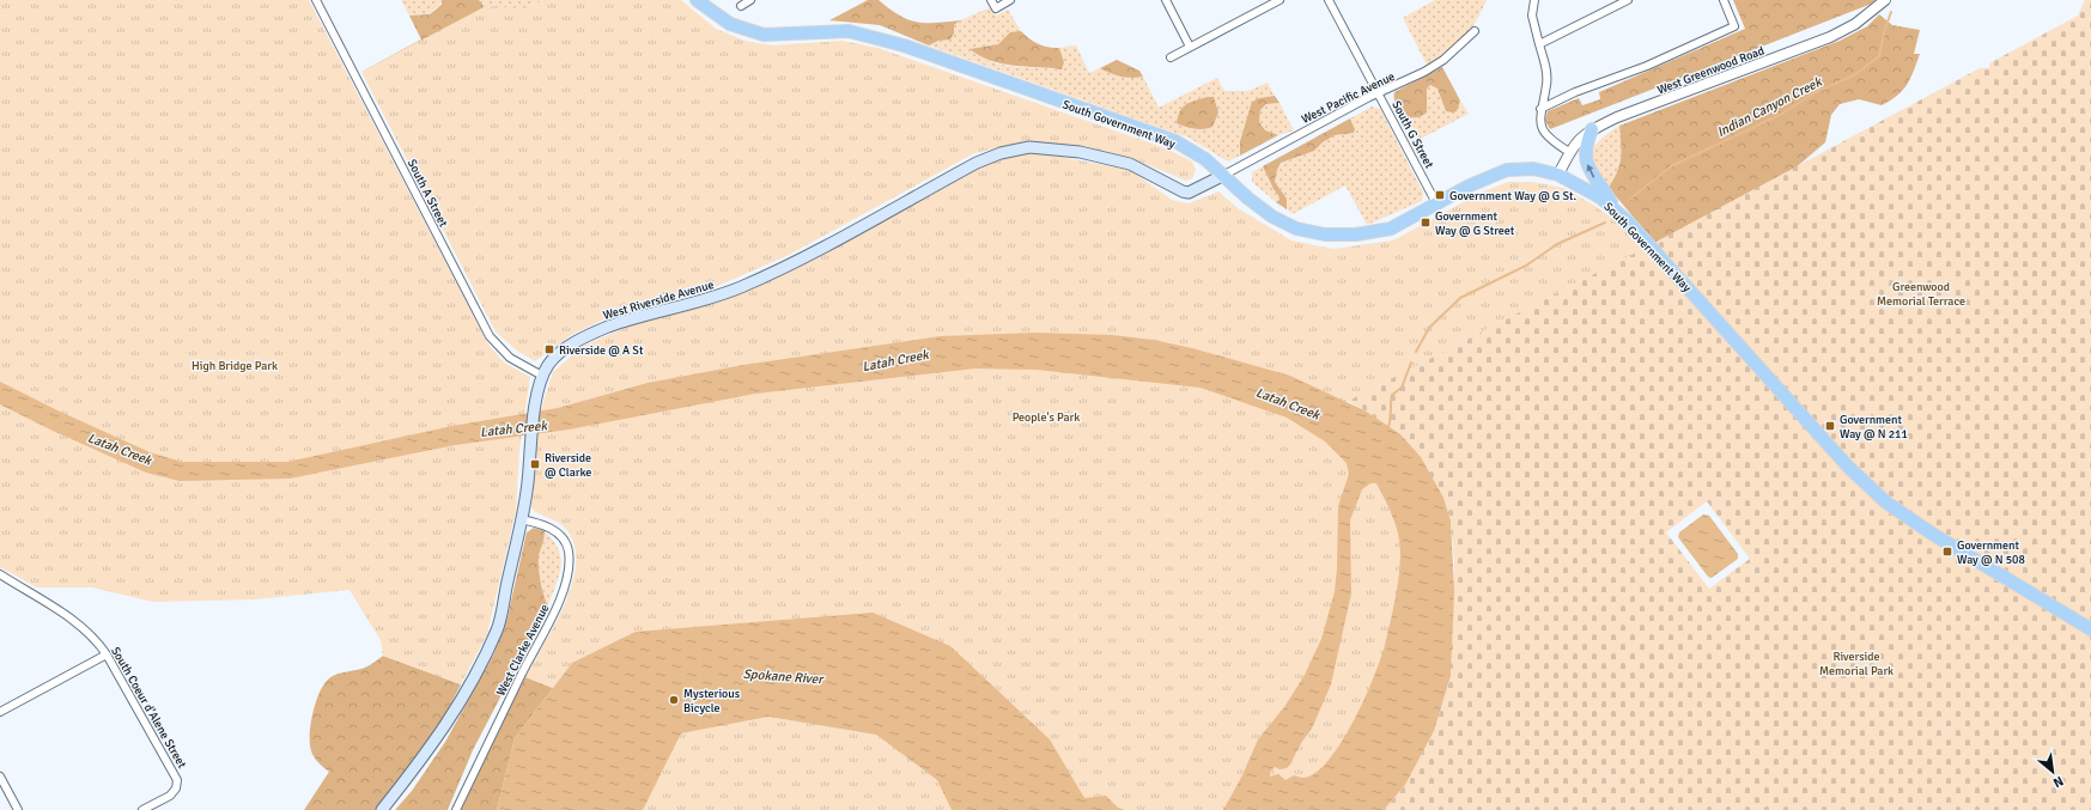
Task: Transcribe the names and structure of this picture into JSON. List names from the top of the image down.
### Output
{
  "streets": {
    "main road": ["South Government Way", "West Riverside Avenue"],
    "street": [
      "West Greenwood Road",
      "West Pacific Avenue",
      "South G Street",
      "South A Street",
      "West Clarke Avenue",
      "South Coeur d'Alene Street"
    ]
  },
  "crossings": [
    ["West Greenwood Road", "South Government Way"],
    ["West Pacific Avenue", "South Government Way"],
    ["West Pacific Avenue", "South G Street"],
    ["West Pacific Avenue", "West Riverside Avenue"],
    ["South Government Way", "South G Street"],
    ["South Government Way", "West Riverside Avenue"],
    ["South A Street", "West Riverside Avenue"],
    ["West Riverside Avenue", "West Clarke Avenue"]
  ],
  "water": ["Indian Canyon Creek", "Latah Creek", "Spokane River"],
  "parks": [
    "Greenwood Memorial Terrace",
    "High Bridge Park",
    "People's Park",
    "Riverside Memorial Park"
  ],
  "places": {
    "transit": [
      "Government Way @ G St.",
      "Government Way @ G Street",
      "Riverside @ A St",
      "Government Way @ N 211",
      "Riverside @ Clarke",
      "Government Way @ N 508"
    ],
    "other": ["Mysterious Bicycle"]
  },
  "north": "bottom right"
}
